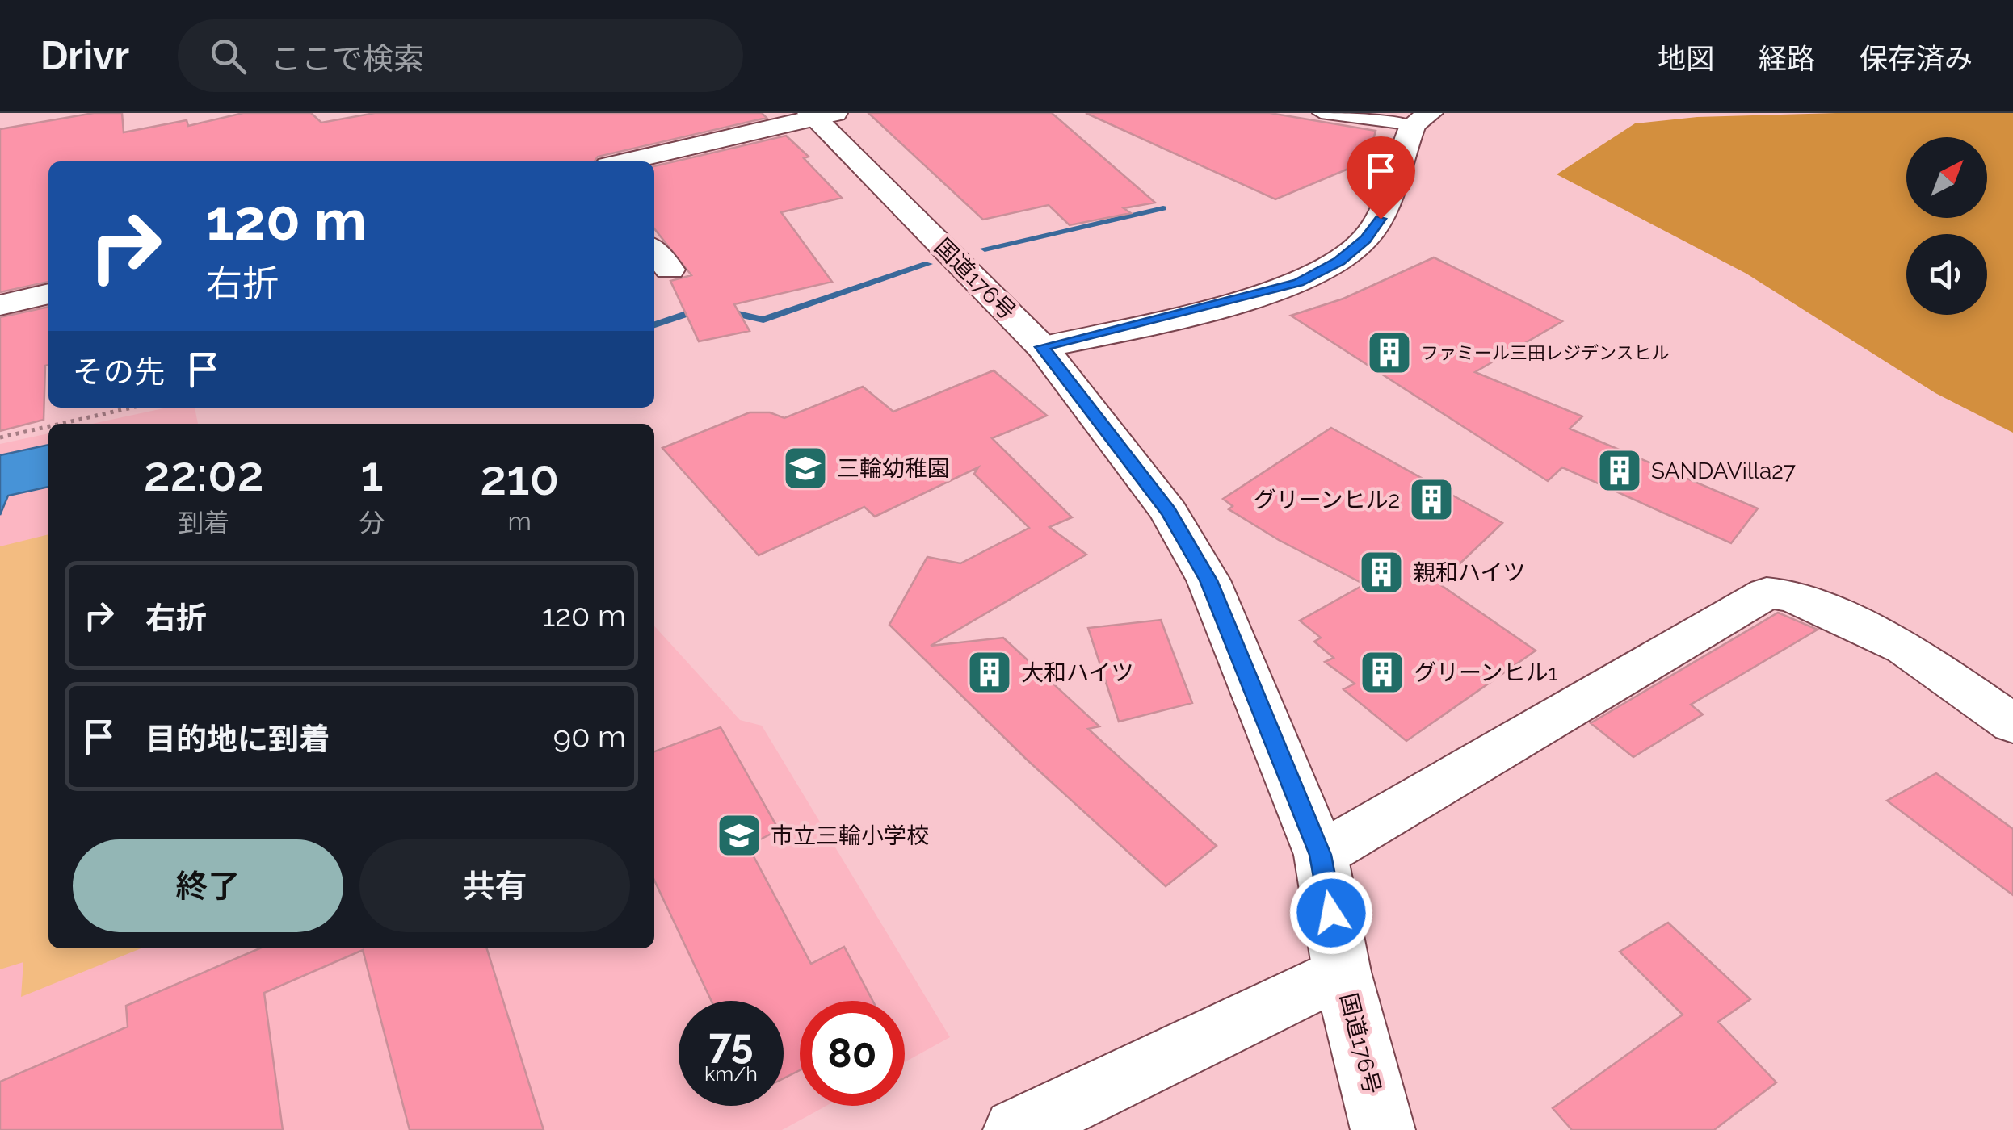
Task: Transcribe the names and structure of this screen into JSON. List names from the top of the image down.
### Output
{
  "streets": {
    "main road": ["国道176号"]
  },
  "places": {
    "building": [
      "ファミール三田レジデンスヒル",
      "SANDAVilla27",
      "グリーンヒル2",
      "親和ハイツ",
      "大和ハイツ",
      "グリーンヒル1"
    ],
    "school or university": ["三輪幼稚園", "市立三輪小学校"]
  },
  "north": "top right",
  "page": {
    "header": "Drivr",
    "search": "ここで検索",
    "nav": ["地図", "経路", "保存済み"],
    "turn": ["120 m", "右折"],
    "then": "その先",
    "eta": [
      "22:02",
      "到着",
      "1",
      "分",
      "210",
      "m"
    ],
    "list": [
      {
        "name": "右折",
        "value": "120 m"
      },
      {
        "name": "目的地に到着",
        "value": "90 m"
      }
    ],
    "buttons": ["終了", "共有"],
    "speed": "75 km/h",
    "limit": "80"
  }
}
